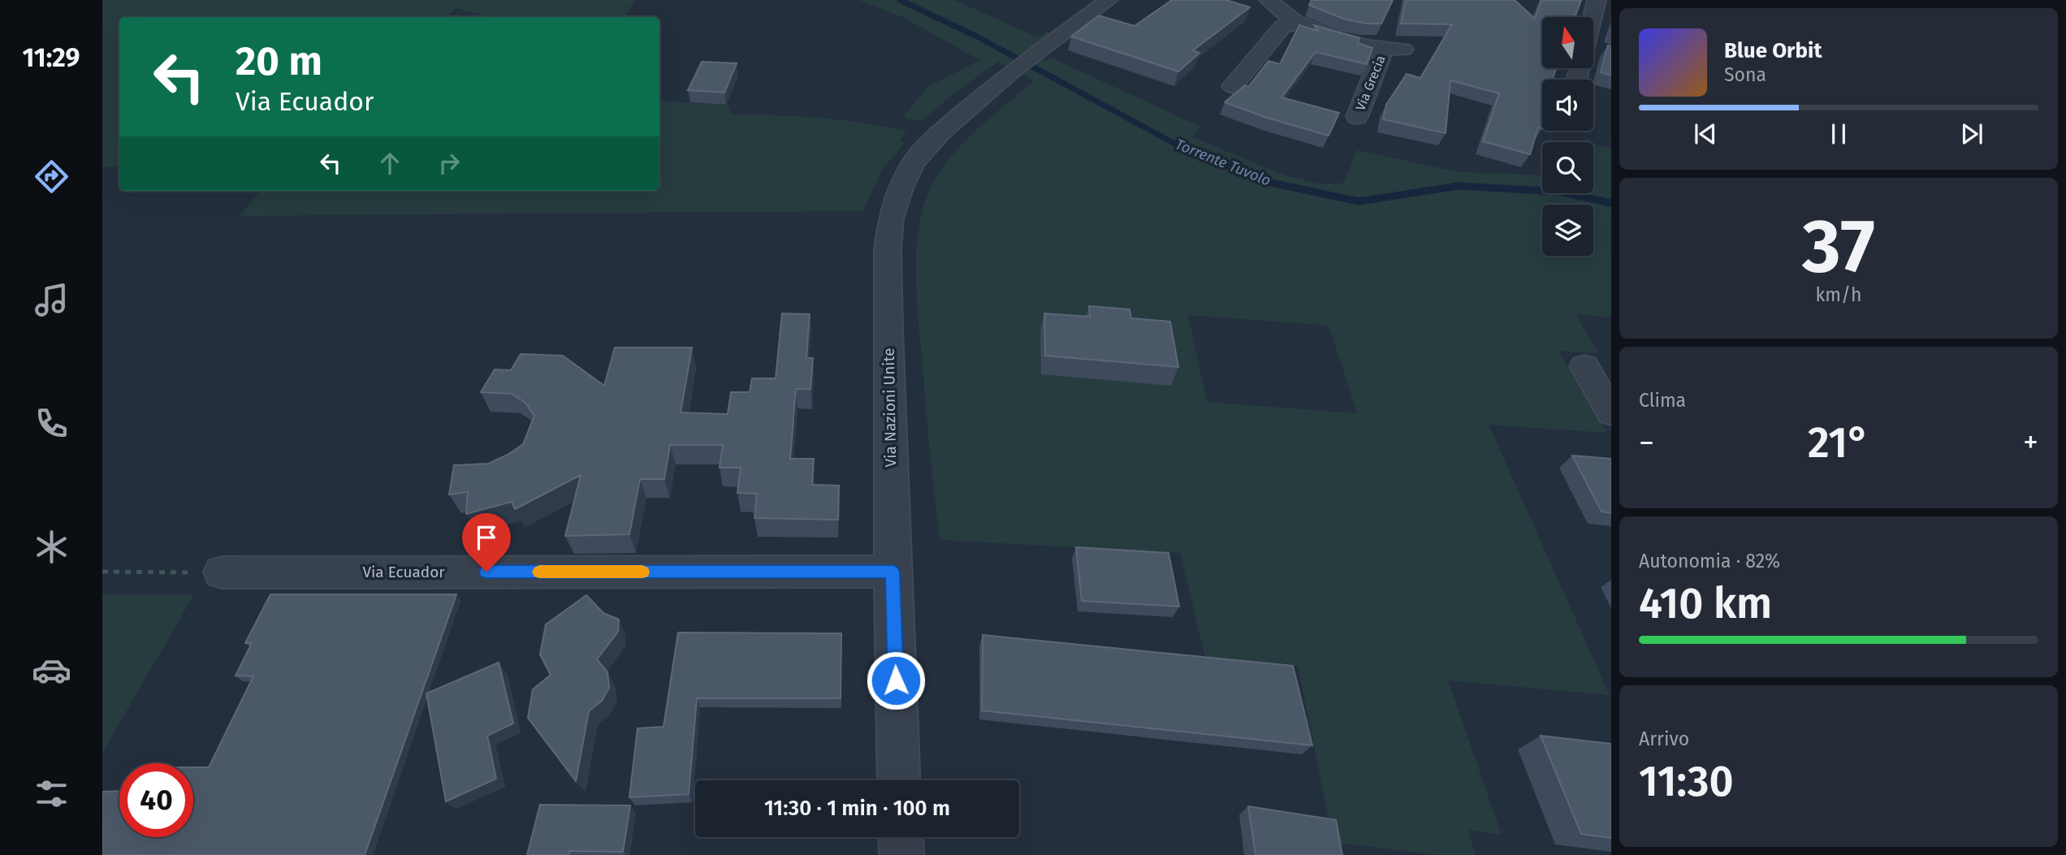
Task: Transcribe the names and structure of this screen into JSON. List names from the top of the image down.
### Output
{
  "streets": {
    "street": ["Via Grecia", "Via Nazioni Unite", "Via Ecuador"]
  },
  "crossings": [
    ["Via Nazioni Unite", "Via Ecuador"]
  ],
  "water": ["Torrente Tuvolo"],
  "north": "top",
  "page": {
    "tabs": "11:29",
    "turn": ["20 m", "Via Ecuador"],
    "song": ["Blue Orbit", "Sona"],
    "tile": [
      ["37", "km/h"],
      "Clima",
      ["Autonomia · 82%", "410 km"],
      ["Arrivo", "11:30"]
    ],
    "heat": ["−", "21°", "+"],
    "limit": "40",
    "trip": "11:30 · 1 min · 100 m"
  }
}
